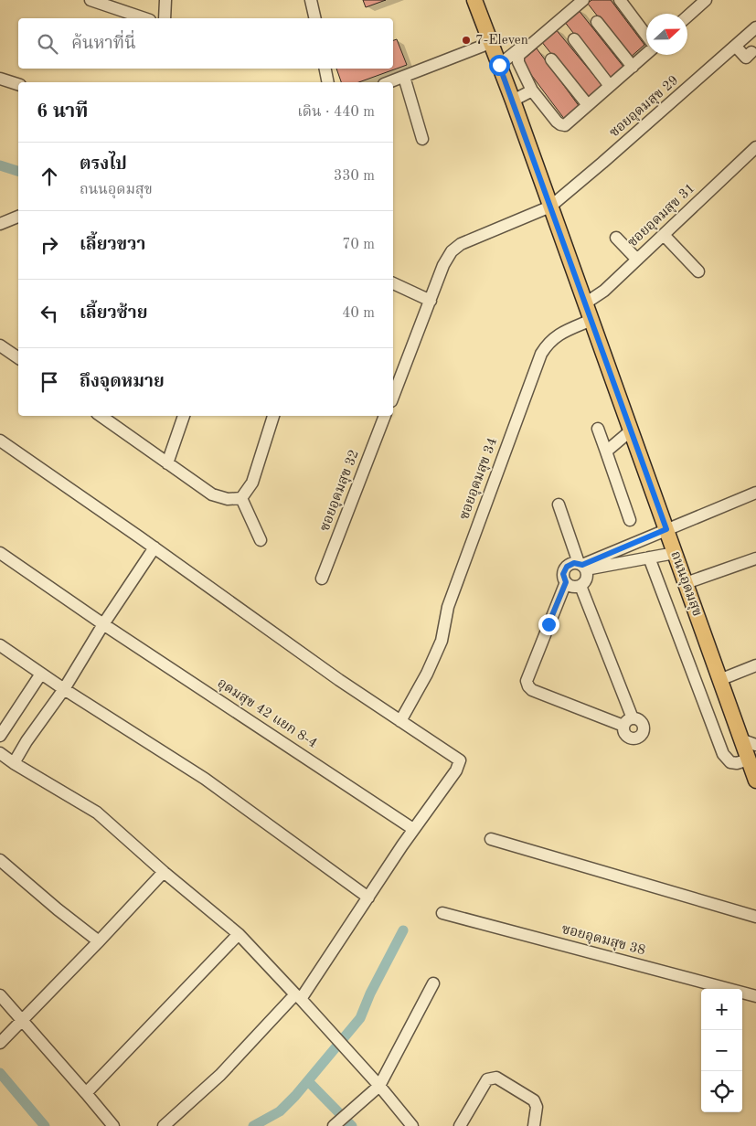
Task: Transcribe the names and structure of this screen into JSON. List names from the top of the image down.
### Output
{
  "streets": {
    "main road": ["ถนนอุดมสุข"],
    "street": [
      "ซอยอุดมสุข 29",
      "ซอยอุดมสุข 31",
      "ซอยอุดมสุข 34",
      "ซอยอุดมสุข 32",
      "อุดมสุข 42 แยก 8-4",
      "ซอยอุดมสุข 38"
    ]
  },
  "crossings": [
    ["ซอยอุดมสุข 29", "ถนนอุดมสุข"],
    ["ซอยอุดมสุข 31", "ถนนอุดมสุข"],
    ["ซอยอุดมสุข 34", "ถนนอุดมสุข"]
  ],
  "places": ["7-Eleven"],
  "north": "right",
  "page": {
    "search": "ค้นหาที่นี่",
    "heading": ["6 นาที", "เดิน · 440 m"],
    "list": [
      ["ตรงไป", "ถนนอุดมสุข", "330 m"],
      ["เลี้ยวขวา", "70 m"],
      ["เลี้ยวซ้าย", "40 m"],
      "ถึงจุดหมาย"
    ],
    "map_buttons": ["+", "−"]
  }
}
